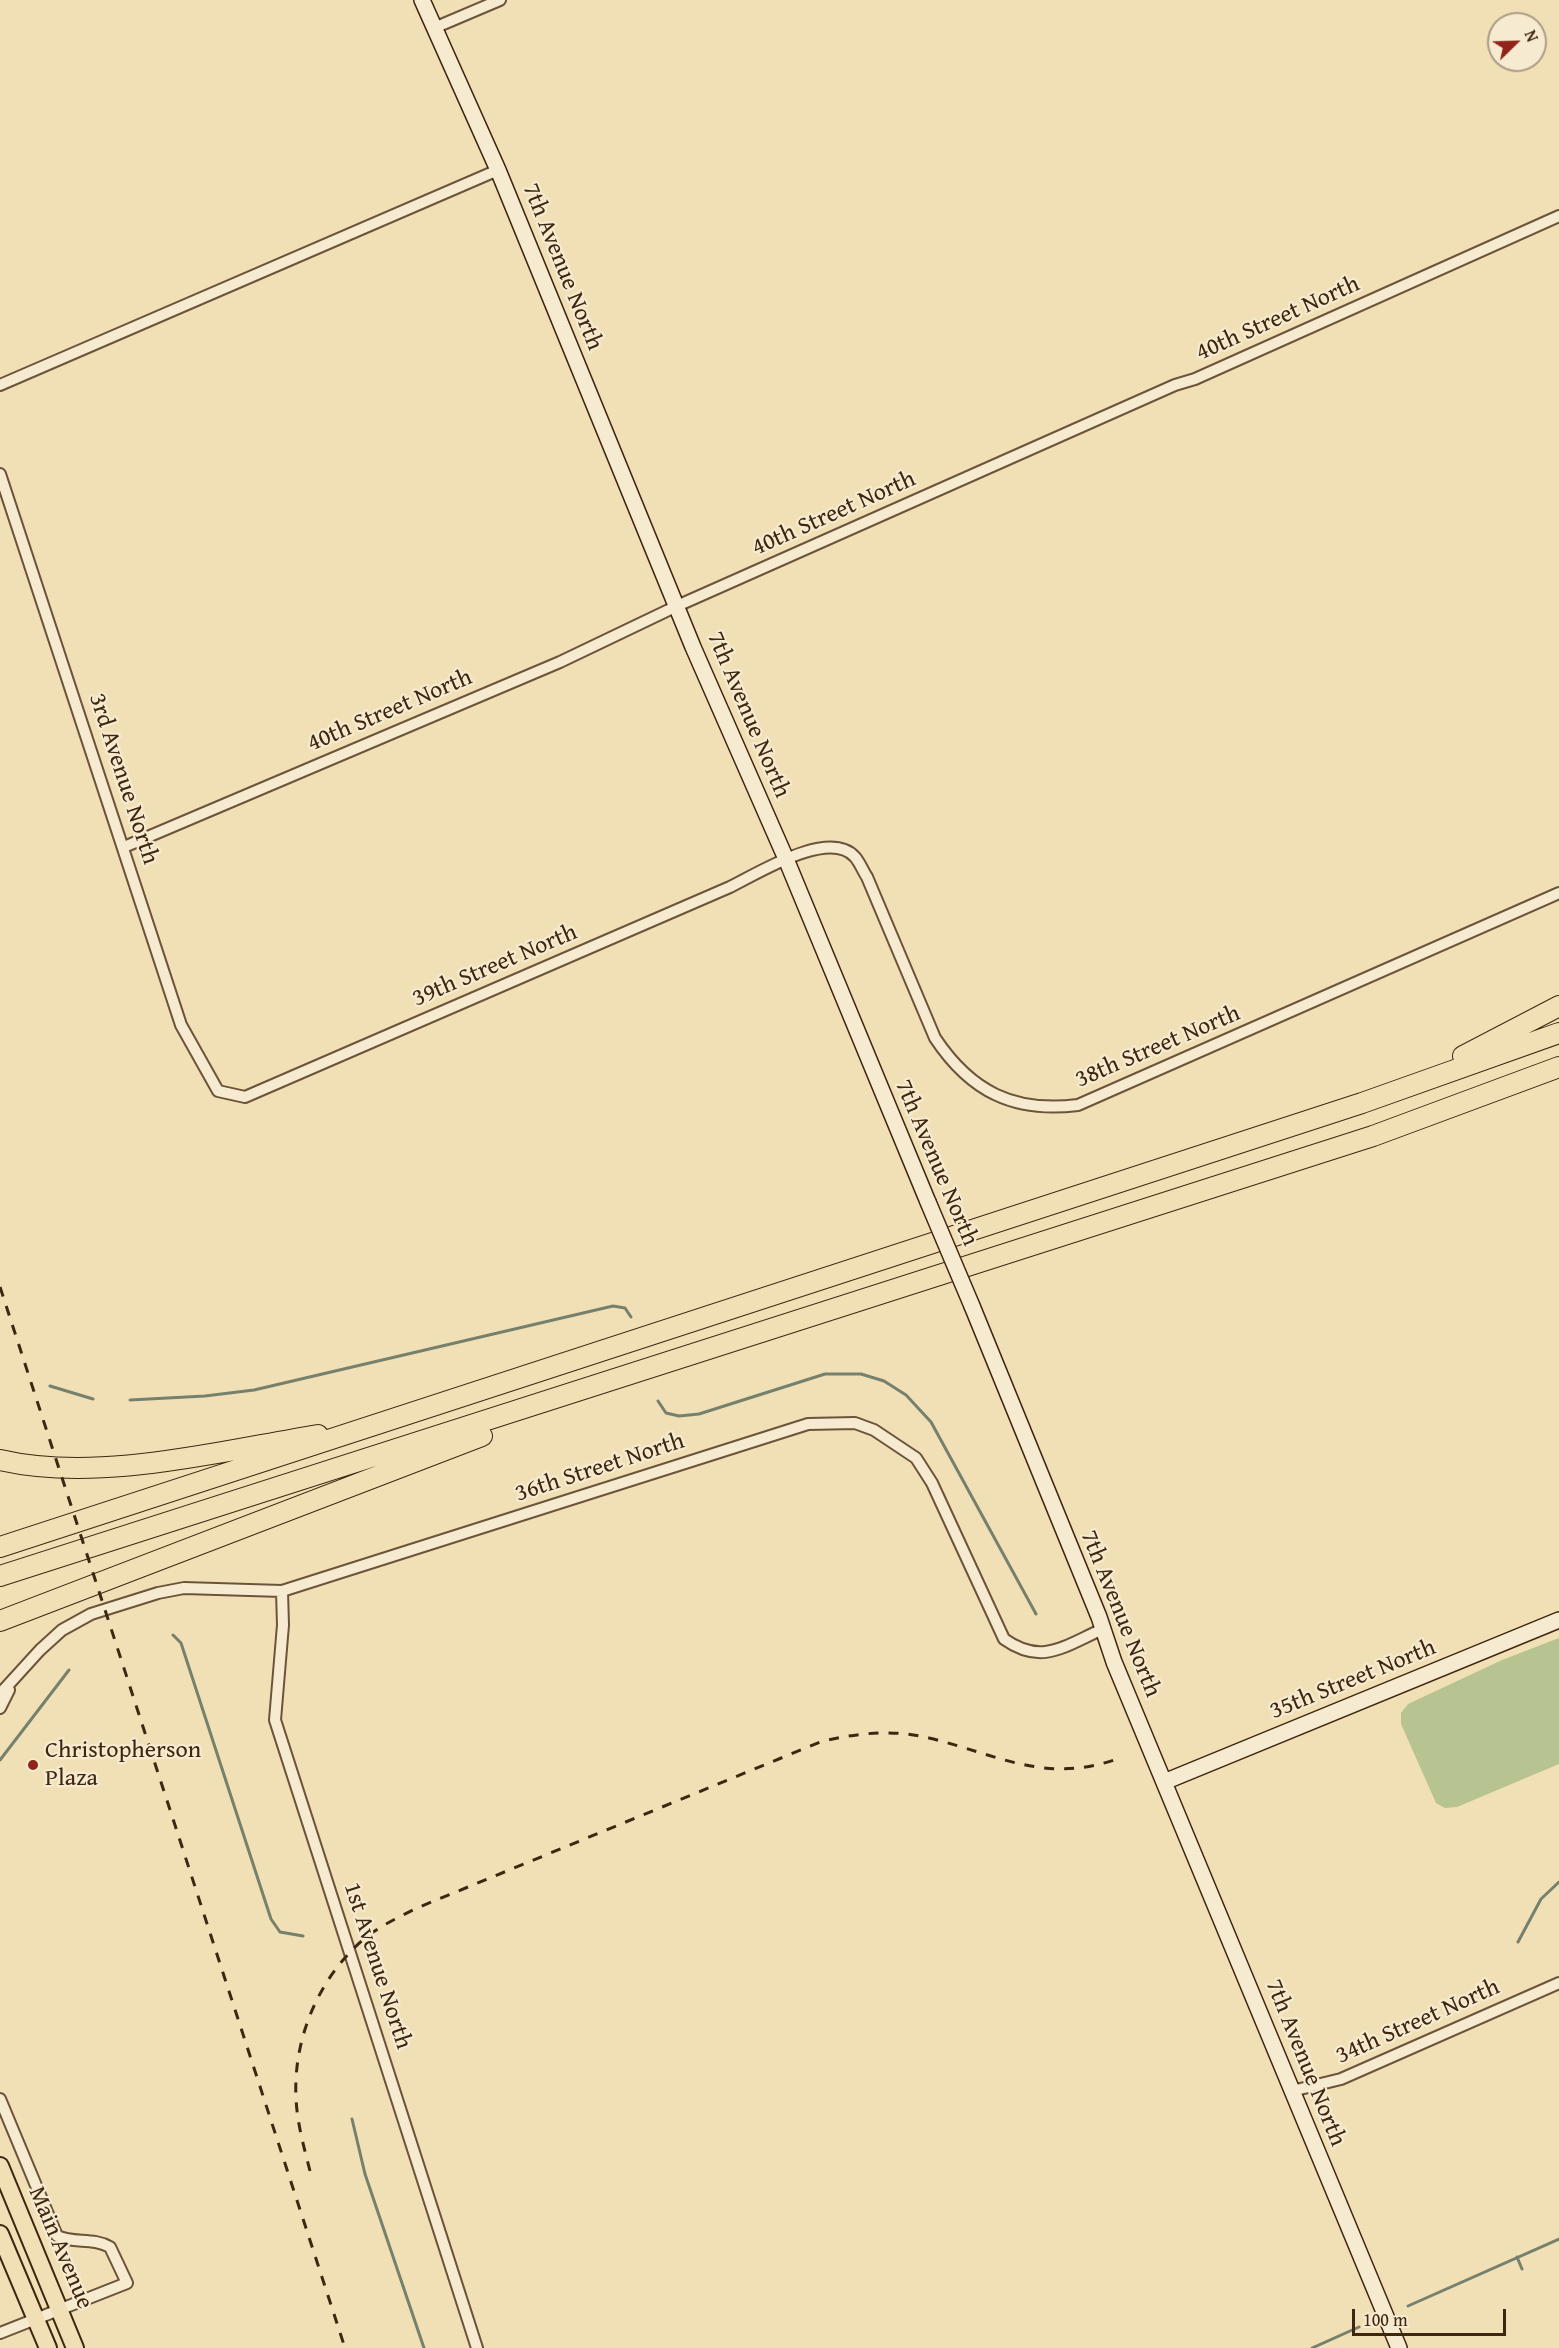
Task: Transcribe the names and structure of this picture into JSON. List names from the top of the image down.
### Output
{
  "streets": {
    "main road": ["Main Avenue"],
    "street": [
      "7th Avenue North",
      "40th Street North",
      "3rd Avenue North",
      "39th Street North",
      "38th Street North",
      "36th Street North",
      "35th Street North",
      "1st Avenue North",
      "34th Street North"
    ]
  },
  "crossings": [
    ["7th Avenue North", "40th Street North"],
    ["7th Avenue North", "39th Street North"],
    ["7th Avenue North", "38th Street North"],
    ["7th Avenue North", "36th Street North"],
    ["7th Avenue North", "35th Street North"],
    ["7th Avenue North", "34th Street North"],
    ["40th Street North", "3rd Avenue North"],
    ["3rd Avenue North", "39th Street North"],
    ["39th Street North", "38th Street North"],
    ["36th Street North", "1st Avenue North"]
  ],
  "places": ["Christopherson Plaza"],
  "scale_bar": "100 m",
  "north": "top right"
}
